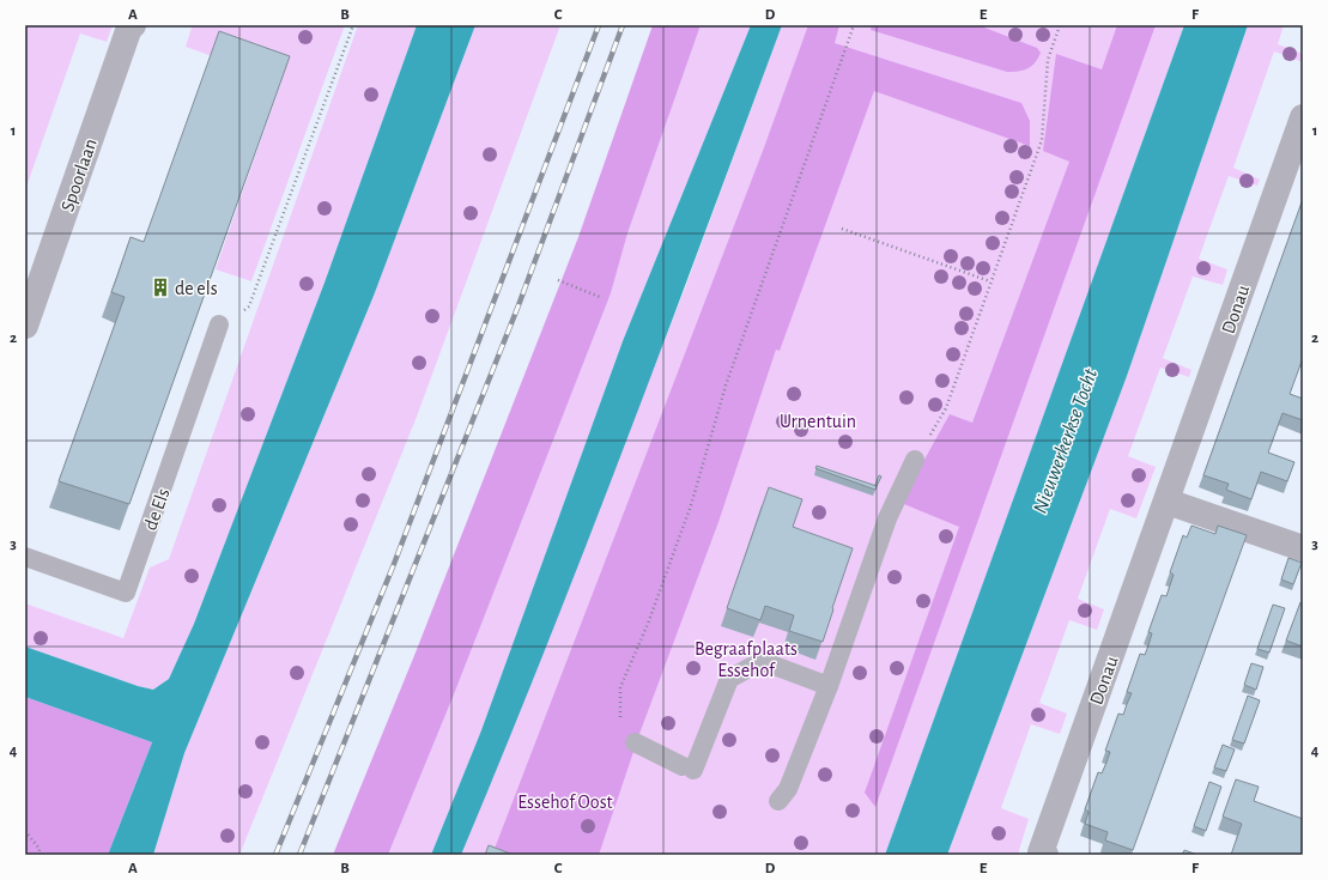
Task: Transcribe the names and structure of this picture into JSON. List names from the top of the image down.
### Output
{
  "streets": {
    "street": ["Spoorlaan", "Donau"],
    "lane": ["de Els"]
  },
  "water": ["Nieuwerkerkse Tocht"],
  "parks": ["Urnentuin", "Begraafplaats Essehof", "Essehof Oost"],
  "places": {
    "building": ["de els"]
  },
  "grid": {
    "columns": [
      "A",
      "B",
      "C",
      "D",
      "E",
      "F"
    ],
    "rows": [
      "1",
      "2",
      "3",
      "4"
    ]
  }
}
